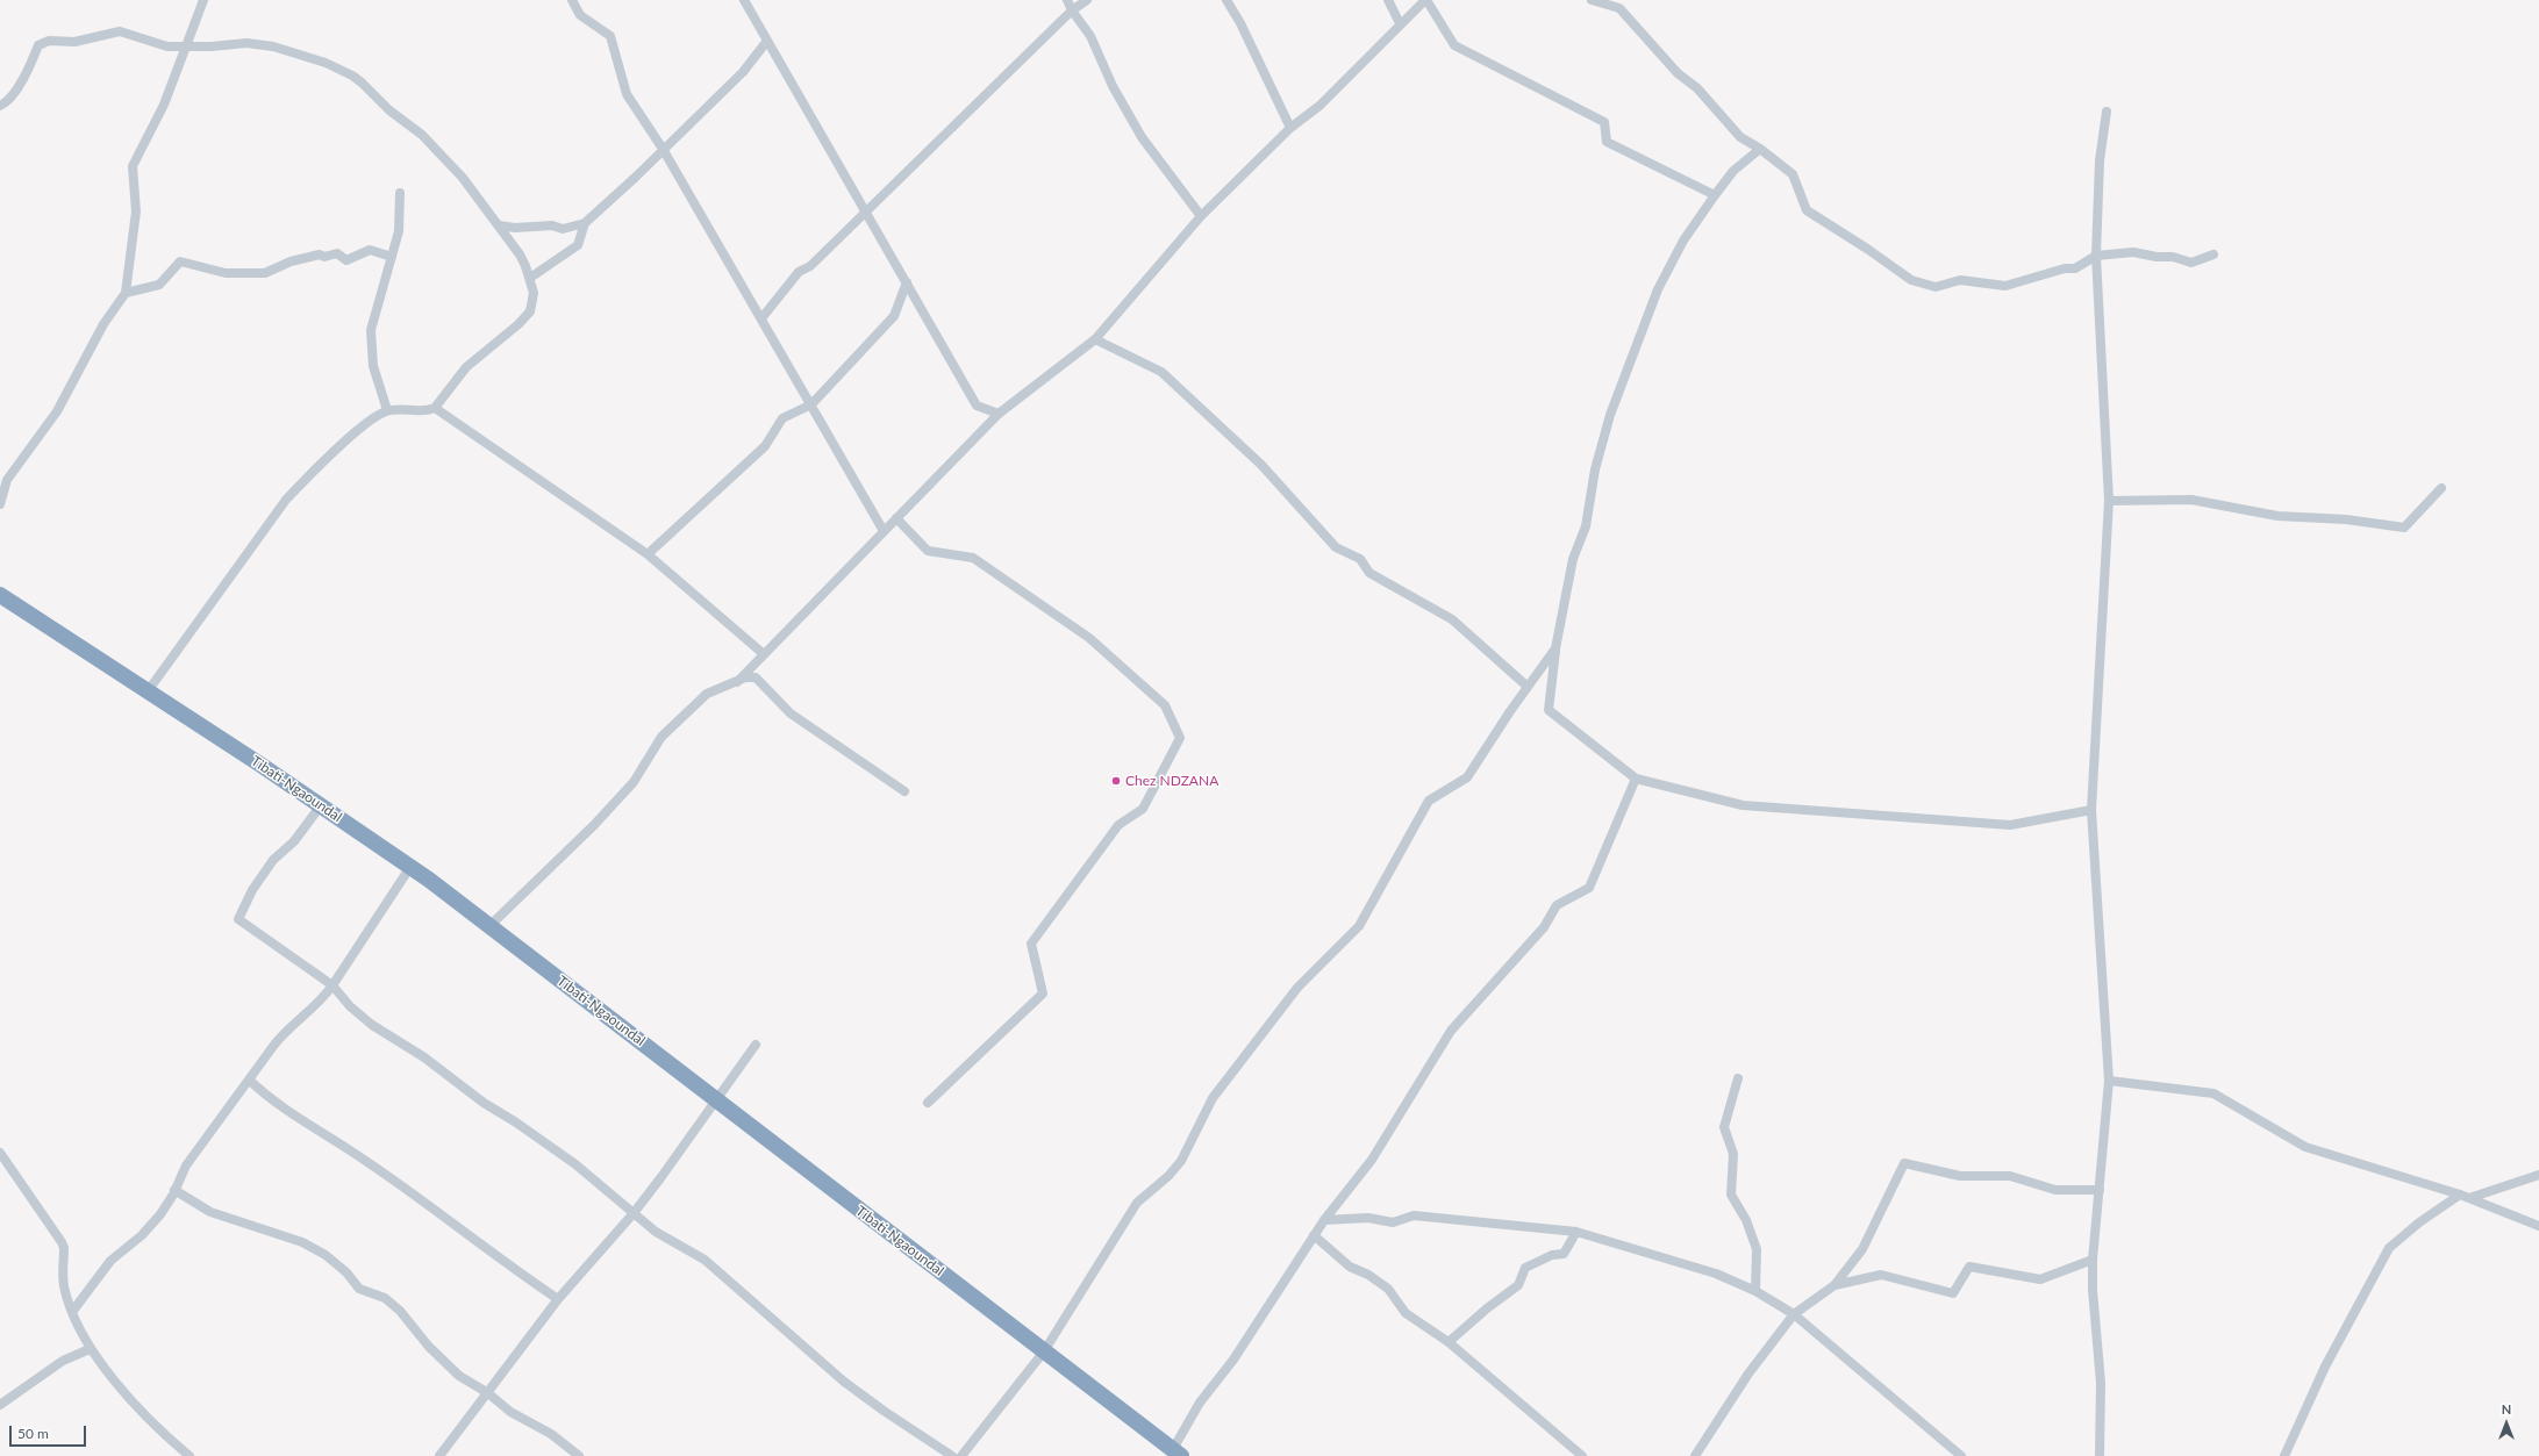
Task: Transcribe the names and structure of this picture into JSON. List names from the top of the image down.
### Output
{
  "streets": {
    "highway": ["Tibati-Ngaoundal"]
  },
  "places": ["Chez NDZANA"],
  "scale_bar": "50 m",
  "north": "top"
}
